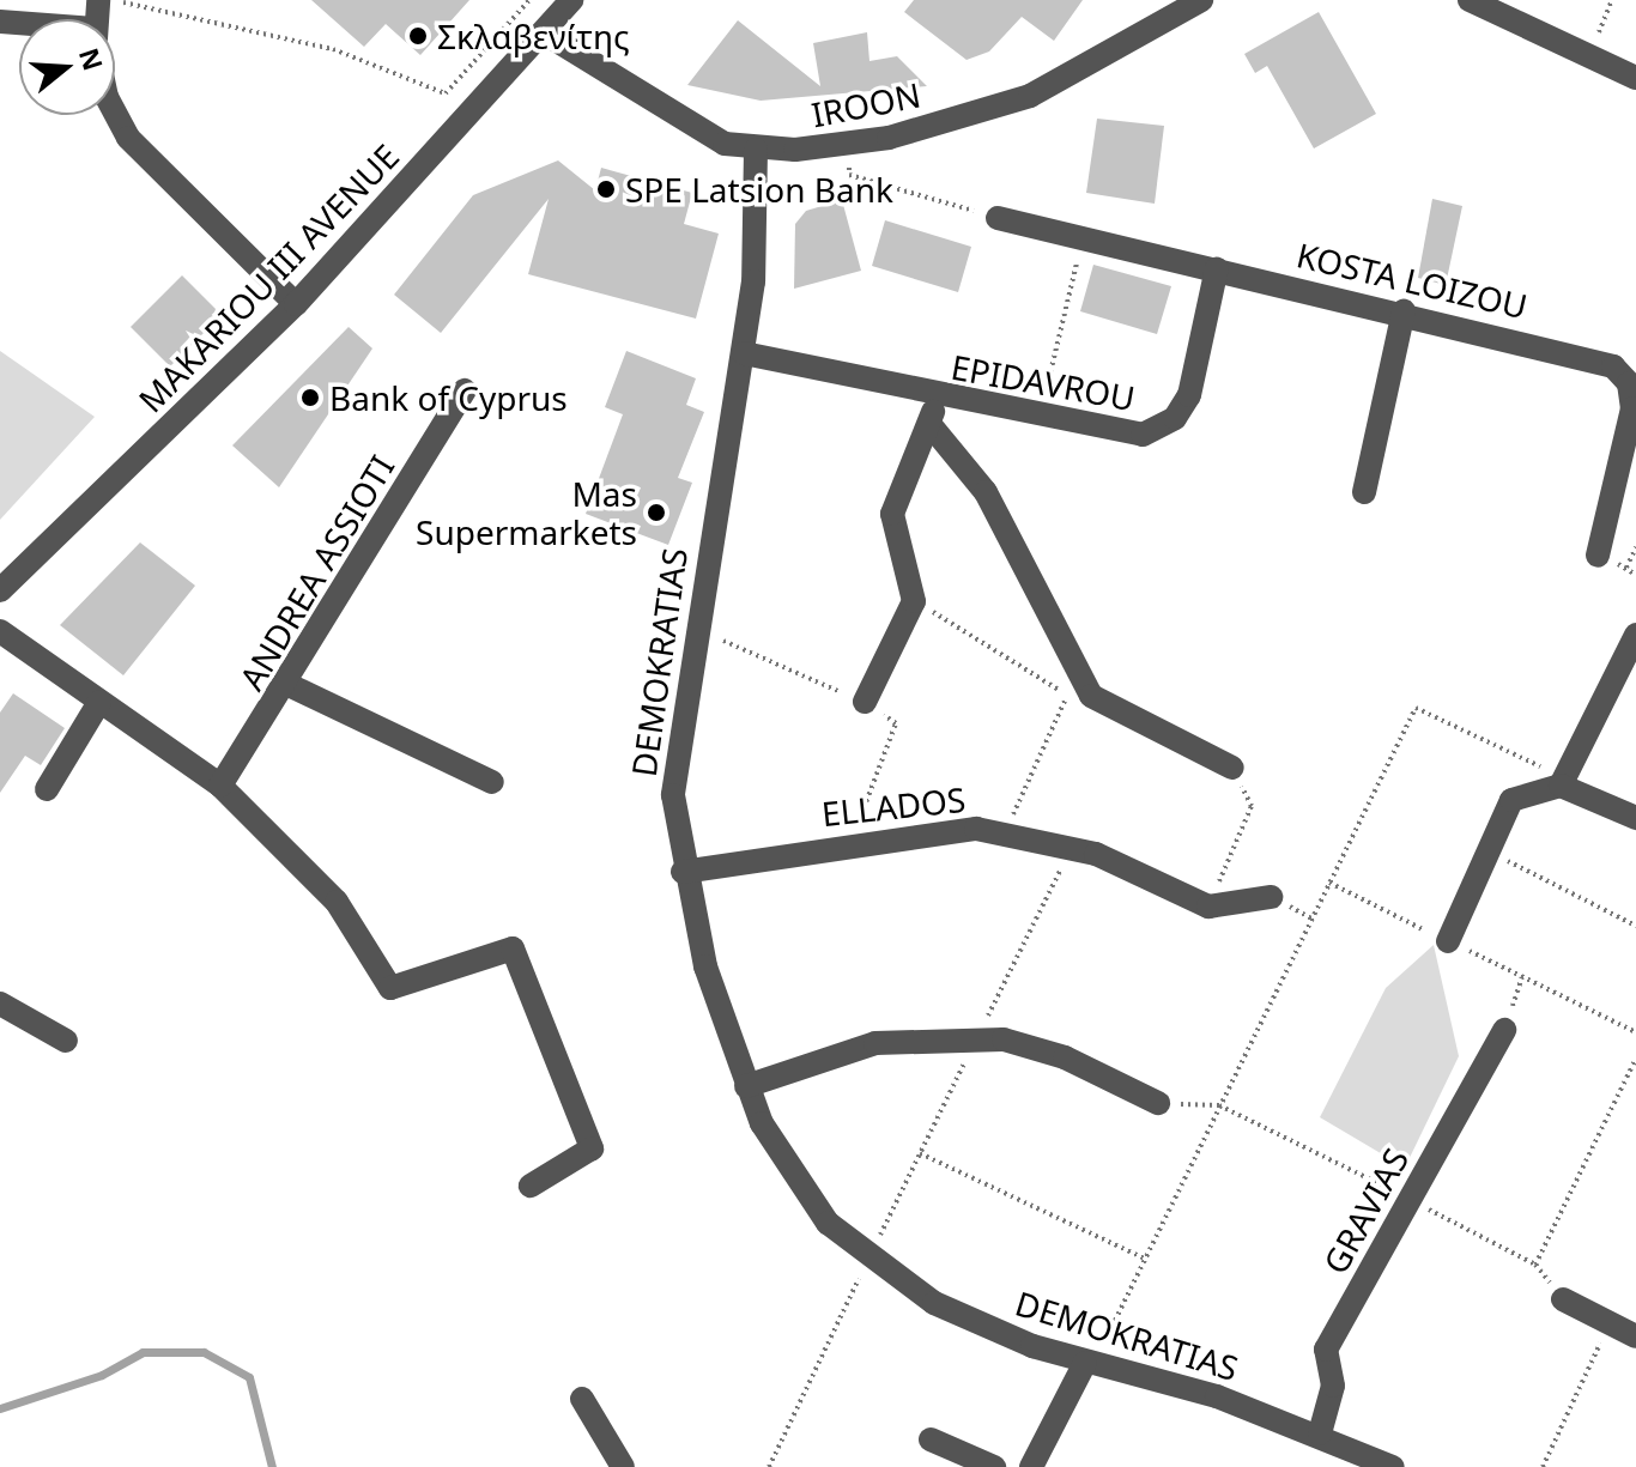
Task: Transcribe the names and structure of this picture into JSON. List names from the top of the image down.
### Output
{
  "streets": {
    "street": [
      "IROON",
      "MAKARIOU III AVENUE",
      "KOSTA LOIZOU",
      "EPIDAVROU",
      "ANDREA ASSIOTI",
      "DEMOKRATIAS",
      "ELLADOS",
      "GRAVIAS"
    ]
  },
  "crossings": [
    ["IROON", "MAKARIOU III AVENUE"],
    ["IROON", "DEMOKRATIAS"],
    ["KOSTA LOIZOU", "EPIDAVROU"],
    ["EPIDAVROU", "DEMOKRATIAS"],
    ["DEMOKRATIAS", "ELLADOS"],
    ["DEMOKRATIAS", "GRAVIAS"]
  ],
  "places": [
    "Σκλαβενίτης",
    "SPE Latsion Bank",
    "Bank of Cyprus",
    "Mas Supermarkets"
  ],
  "north": "right"
}
